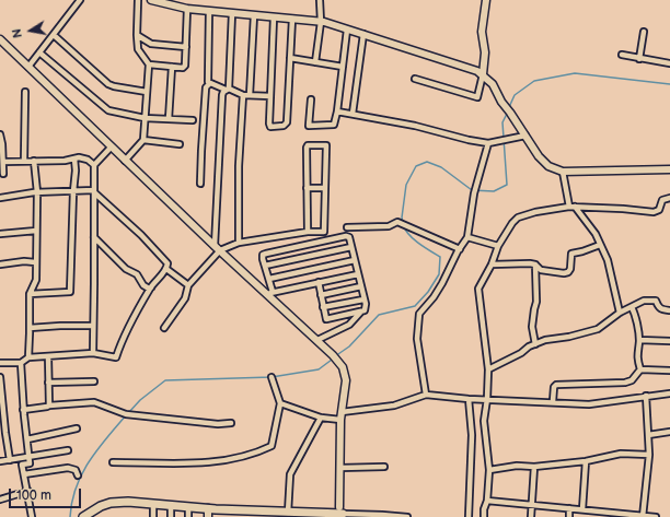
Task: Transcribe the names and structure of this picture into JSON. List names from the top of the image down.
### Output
{
  "scale_bar": "100 m",
  "north": "left"
}
